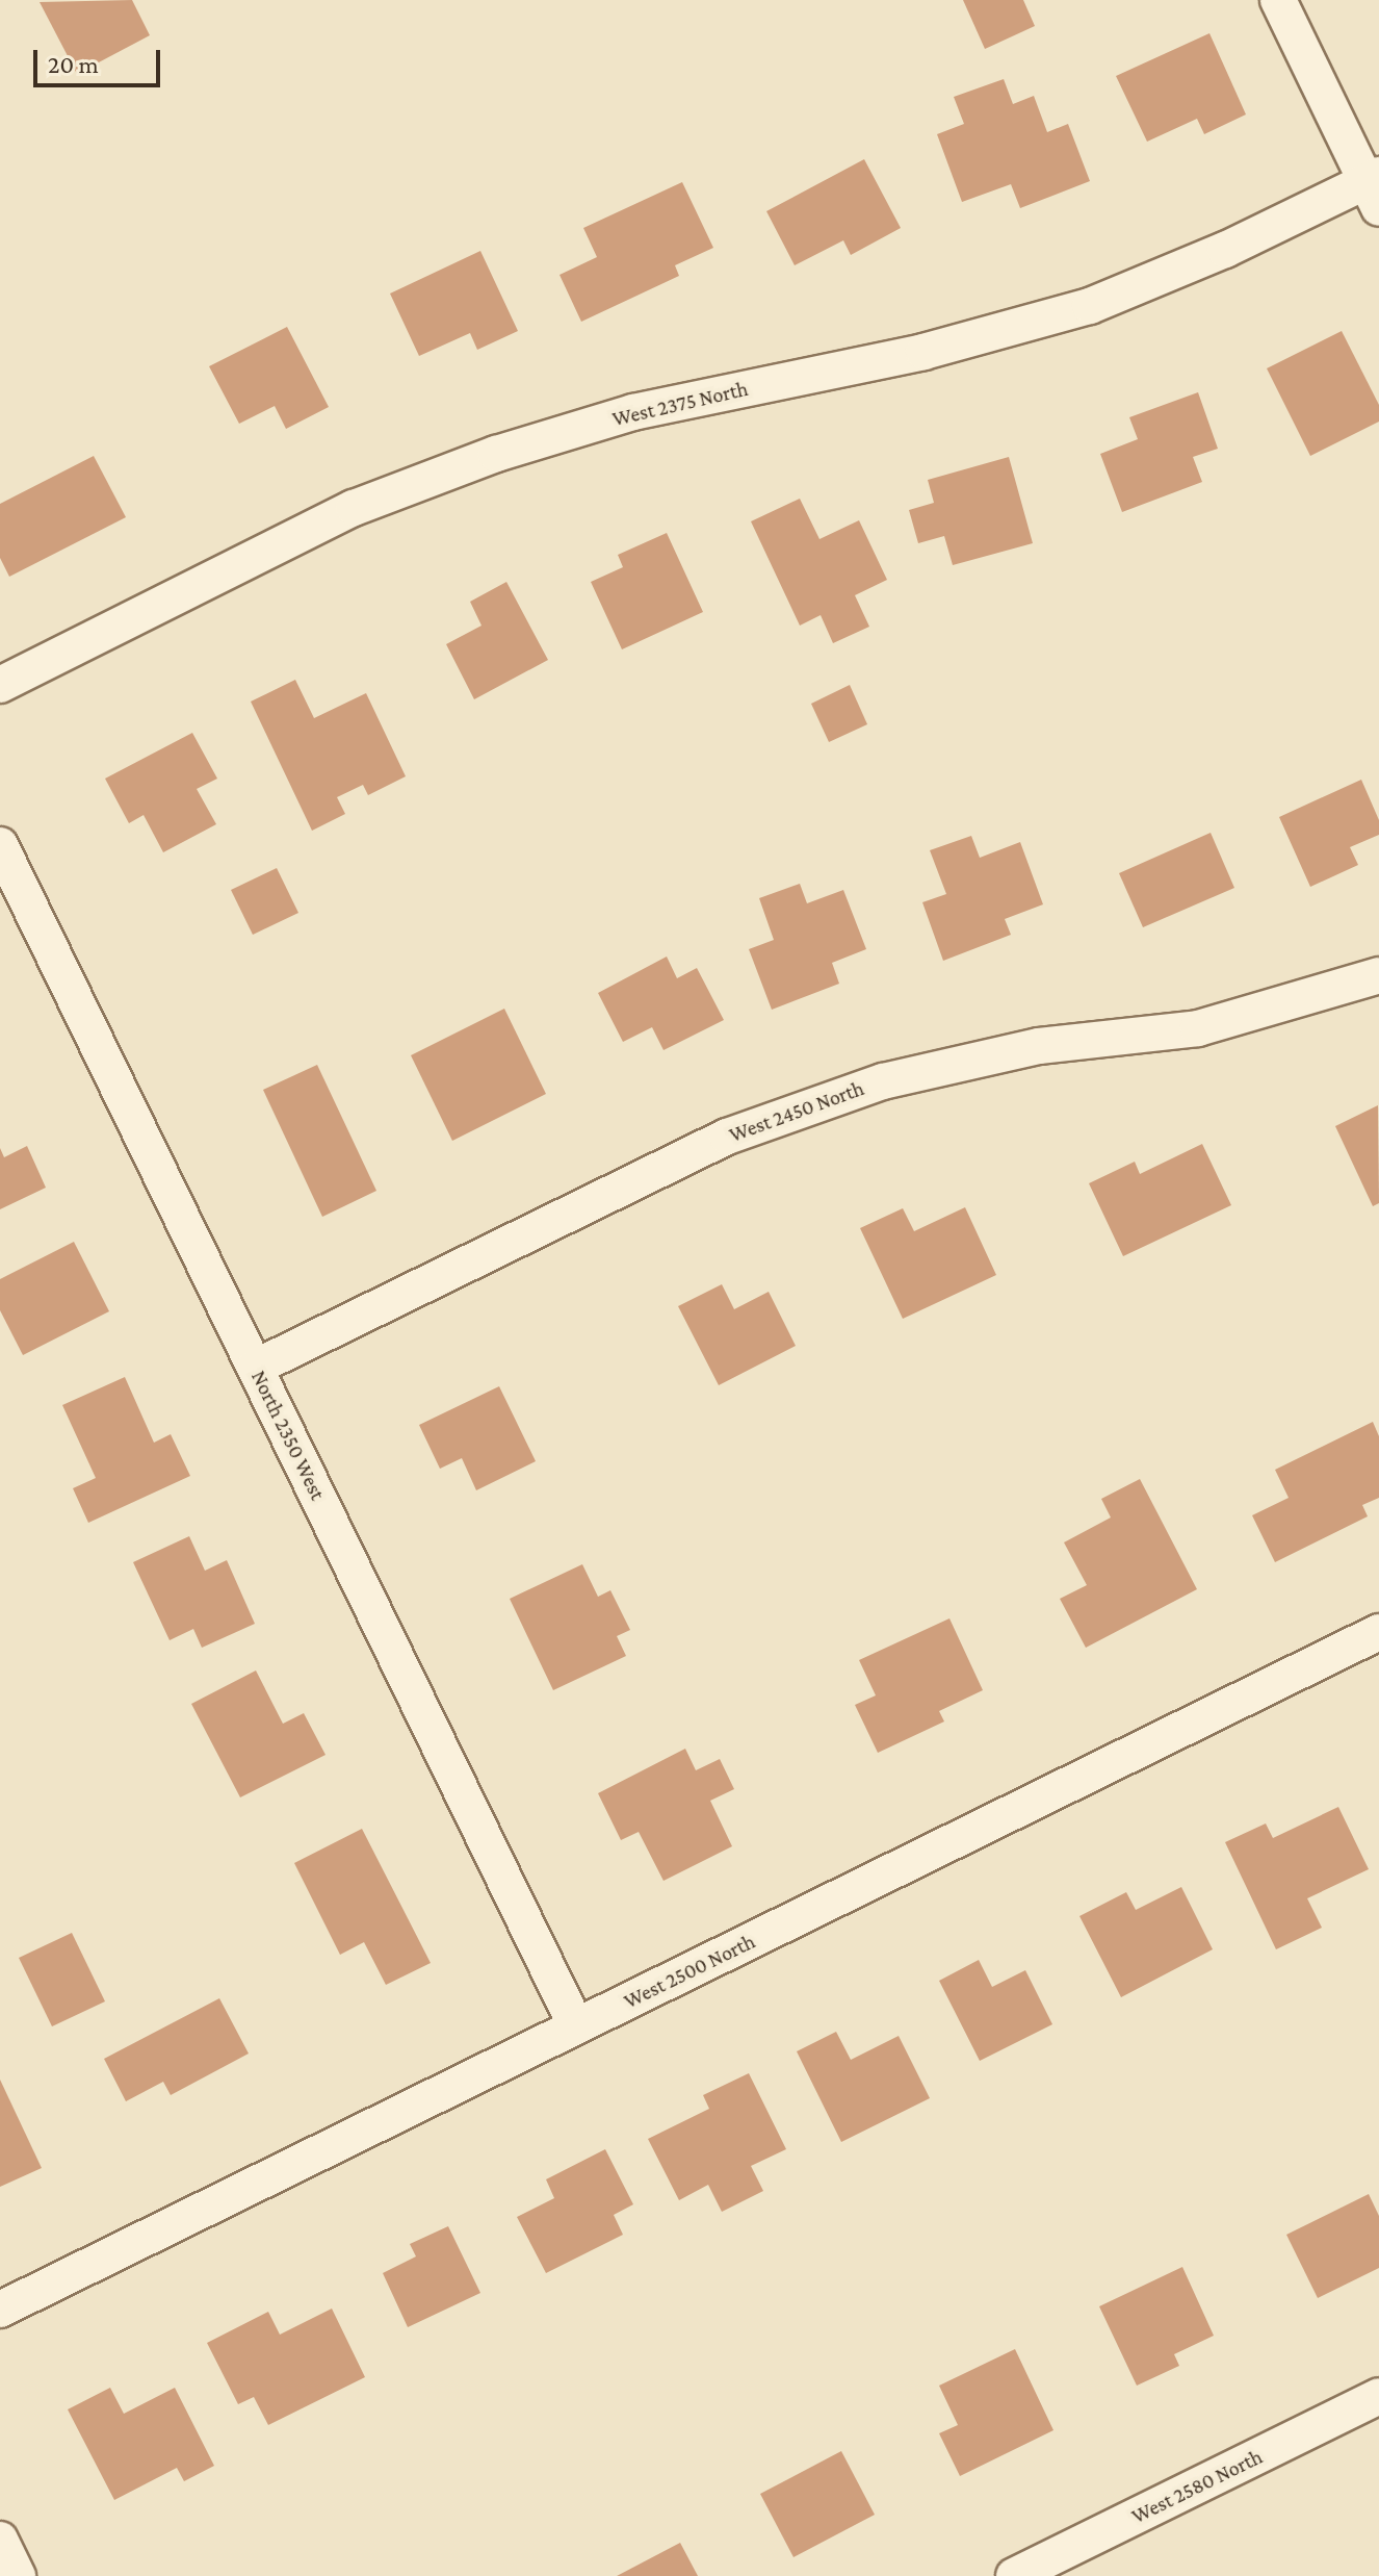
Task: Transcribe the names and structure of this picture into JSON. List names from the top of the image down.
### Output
{
  "streets": {
    "street": [
      "West 2375 North",
      "West 2450 North",
      "North 2350 West",
      "West 2500 North",
      "West 2580 North"
    ]
  },
  "crossings": [
    ["West 2450 North", "North 2350 West"],
    ["North 2350 West", "West 2500 North"]
  ],
  "scale_bar": "20 m"
}
